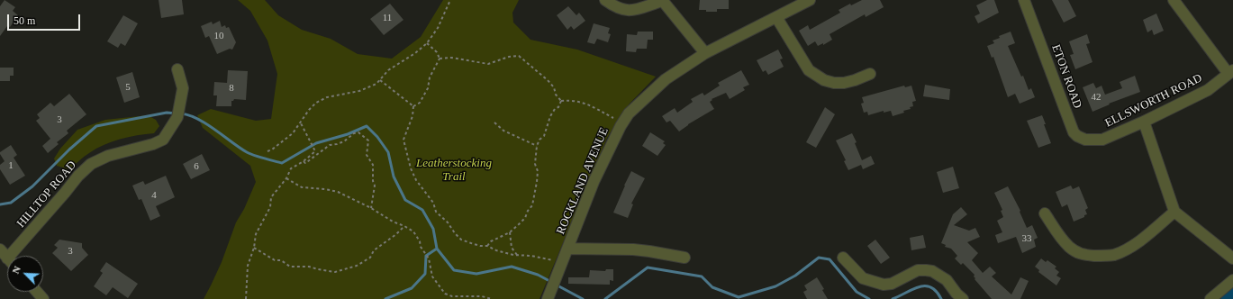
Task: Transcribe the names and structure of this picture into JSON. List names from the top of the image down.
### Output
{
  "streets": {
    "street": [
      "ETON ROAD",
      "ELLSWORTH ROAD",
      "ROCKLAND AVENUE",
      "HILLTOP ROAD"
    ]
  },
  "crossings": [
    ["ETON ROAD", "ELLSWORTH ROAD"]
  ],
  "parks": ["Leatherstocking Trail"],
  "house_numbers": [
    "11",
    "10",
    "5",
    "8",
    "42",
    "3",
    "1",
    "6",
    "4",
    "33",
    "3"
  ],
  "scale_bar": "50 m",
  "north": "top left"
}
